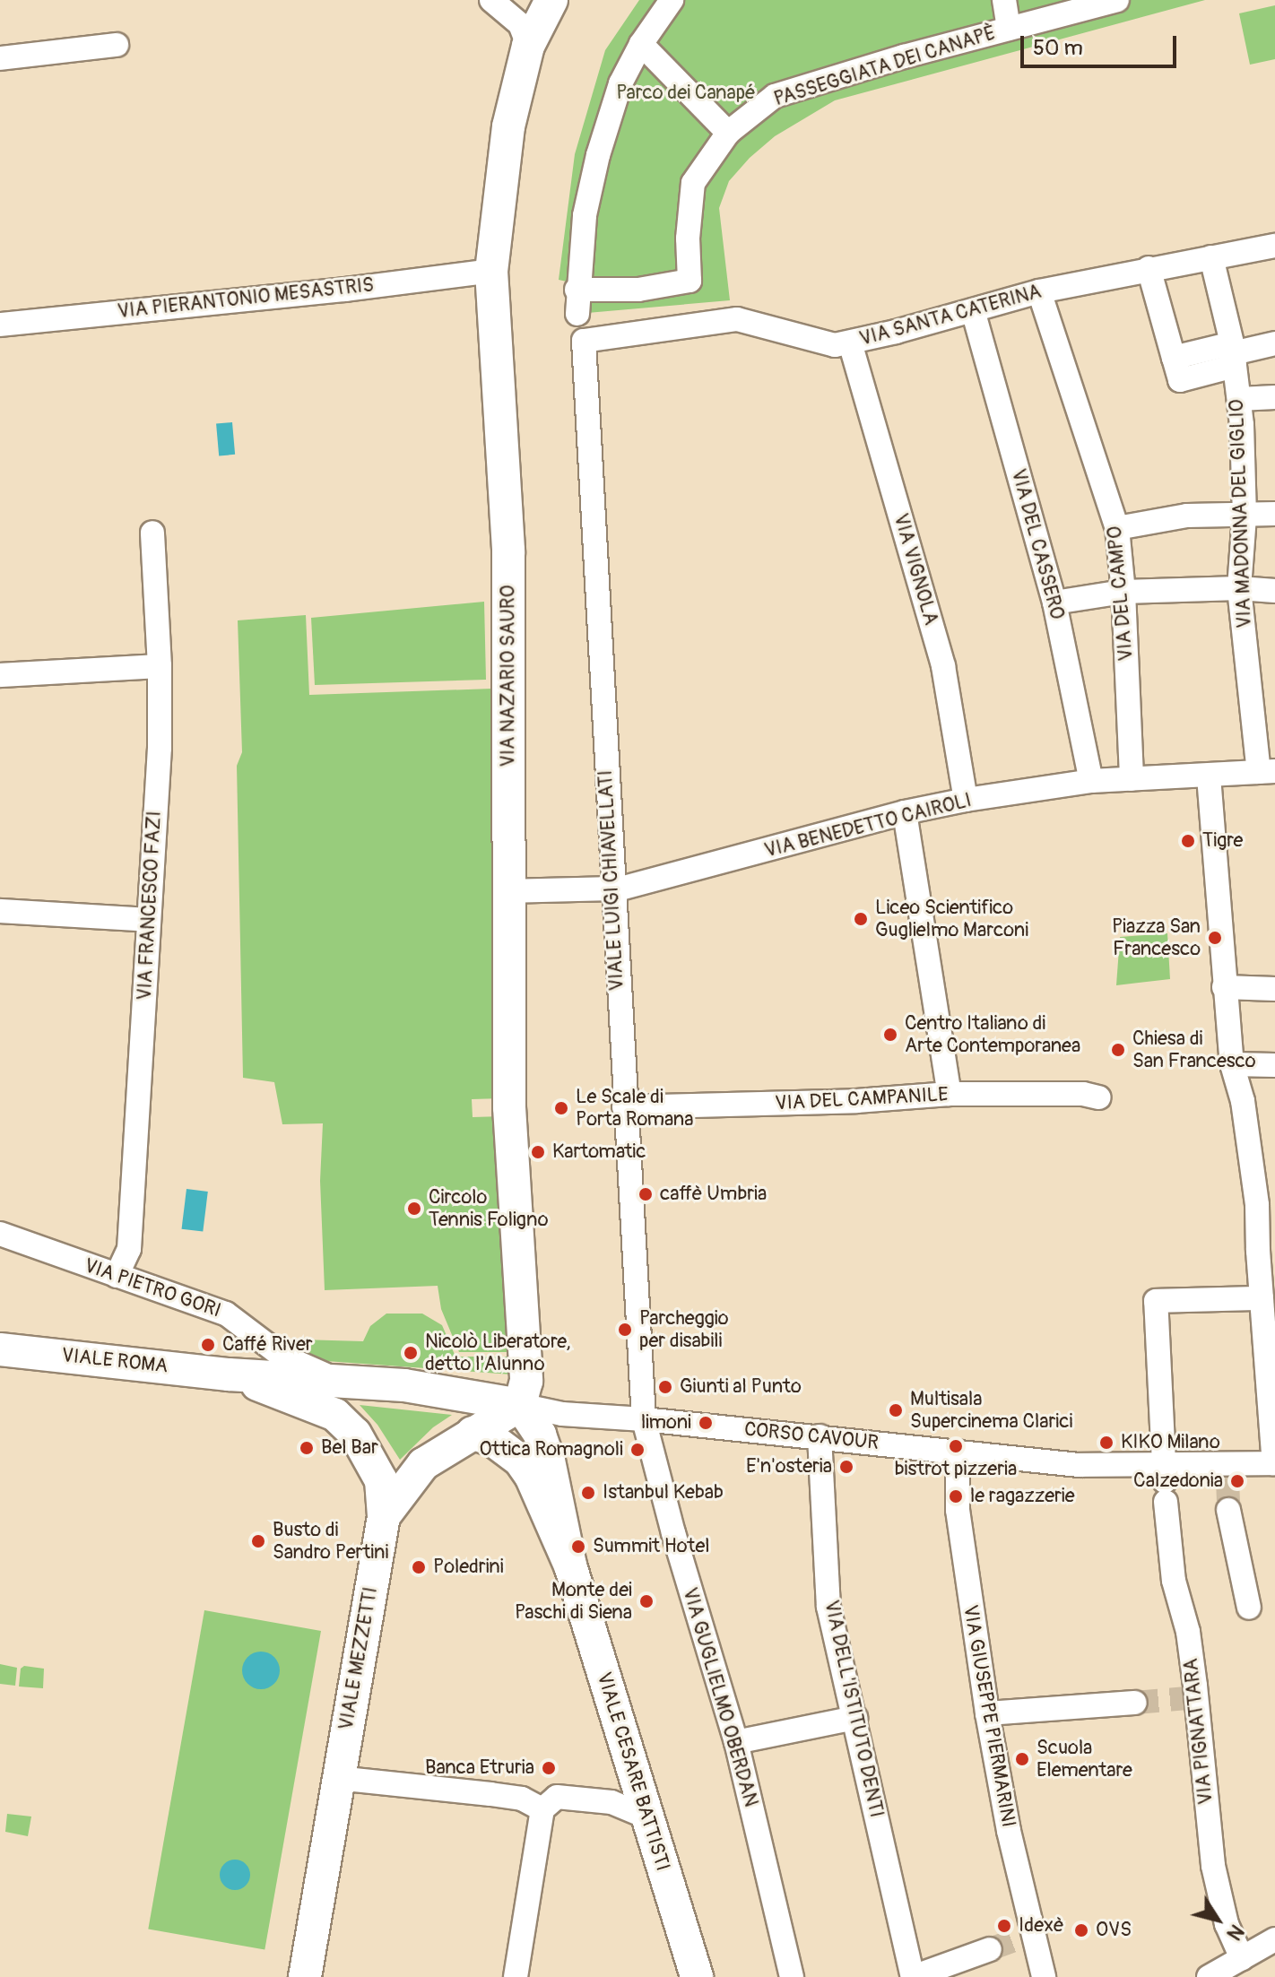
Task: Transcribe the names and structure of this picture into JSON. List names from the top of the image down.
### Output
{
  "streets": {
    "main road": [
      "VIA NAZARIO SAURO",
      "VIALE ROMA",
      "VIALE MEZZETTI",
      "VIALE CESARE BATTISTI"
    ],
    "street": [
      "PASSEGGIATA DEI CANAPÈ",
      "VIA PIERANTONIO MESASTRIS",
      "VIA SANTA CATERINA",
      "VIA MADONNA DEL GIGLIO",
      "VIA DEL CASSERO",
      "VIA VIGNOLA",
      "VIA DEL CAMPO",
      "VIA BENEDETTO CAIROLI",
      "VIALE LUIGI CHIAVELLATI",
      "VIA FRANCESCO FAZI",
      "VIA DEL CAMPANILE",
      "VIA PIETRO GORI",
      "CORSO CAVOUR",
      "VIA GUGLIELMO OBERDAN",
      "VIA DELL'ISTITUTO DENTI",
      "VIA GIUSEPPE PIERMARINI",
      "VIA PIGNATTARA"
    ]
  },
  "crossings": [
    ["VIA PIERANTONIO MESASTRIS", "VIA NAZARIO SAURO"],
    ["VIA SANTA CATERINA", "VIA MADONNA DEL GIGLIO"],
    ["VIA SANTA CATERINA", "VIA DEL CASSERO"],
    ["VIA SANTA CATERINA", "VIA VIGNOLA"],
    ["VIA SANTA CATERINA", "VIA DEL CAMPO"],
    ["VIA SANTA CATERINA", "VIALE LUIGI CHIAVELLATI"],
    ["VIA MADONNA DEL GIGLIO", "VIA BENEDETTO CAIROLI"],
    ["VIA DEL CASSERO", "VIA BENEDETTO CAIROLI"],
    ["VIA VIGNOLA", "VIA BENEDETTO CAIROLI"],
    ["VIA DEL CAMPO", "VIA BENEDETTO CAIROLI"],
    ["VIA NAZARIO SAURO", "VIA BENEDETTO CAIROLI"],
    ["VIA NAZARIO SAURO", "CORSO CAVOUR"],
    ["VIA NAZARIO SAURO", "VIALE MEZZETTI"],
    ["VIA NAZARIO SAURO", "VIALE CESARE BATTISTI"],
    ["VIA BENEDETTO CAIROLI", "VIALE LUIGI CHIAVELLATI"],
    ["VIALE LUIGI CHIAVELLATI", "VIA DEL CAMPANILE"],
    ["VIALE LUIGI CHIAVELLATI", "CORSO CAVOUR"],
    ["VIALE LUIGI CHIAVELLATI", "VIA GUGLIELMO OBERDAN"],
    ["VIA FRANCESCO FAZI", "VIA PIETRO GORI"],
    ["CORSO CAVOUR", "VIALE MEZZETTI"],
    ["CORSO CAVOUR", "VIA GUGLIELMO OBERDAN"],
    ["CORSO CAVOUR", "VIA DELL'ISTITUTO DENTI"],
    ["CORSO CAVOUR", "VIA GIUSEPPE PIERMARINI"],
    ["CORSO CAVOUR", "VIA PIGNATTARA"],
    ["CORSO CAVOUR", "VIALE CESARE BATTISTI"],
    ["VIALE MEZZETTI", "VIALE CESARE BATTISTI"]
  ],
  "parks": ["Parco dei Canapé"],
  "places": [
    "Tigre",
    "Liceo Scientifico Guglielmo Marconi",
    "Piazza San Francesco",
    "Centro Italiano di Arte Contemporanea",
    "Chiesa di San Francesco",
    "Le Scale di Porta Romana",
    "Kartomatic",
    "caffè Umbria",
    "Circolo Tennis Foligno",
    "Parcheggio per disabili",
    "Caffé River",
    "Nicolò Liberatore, detto l'Alunno",
    "Giunti al Punto",
    "Multisala Supercinema Clarici",
    "limoni",
    "KIKO Milano",
    "bistrot pizzeria",
    "Bel Bar",
    "Ottica Romagnoli",
    "E'n'osteria",
    "Calzedonia",
    "Istanbul Kebab",
    "le ragazzerie",
    "Busto di Sandro Pertini",
    "Summit Hotel",
    "Poledrini",
    "Monte dei Paschi di Siena",
    "Scuola Elementare",
    "Banca Etruria",
    "Idexè",
    "OVS"
  ],
  "scale_bar": "50 m",
  "north": "bottom right"
}
